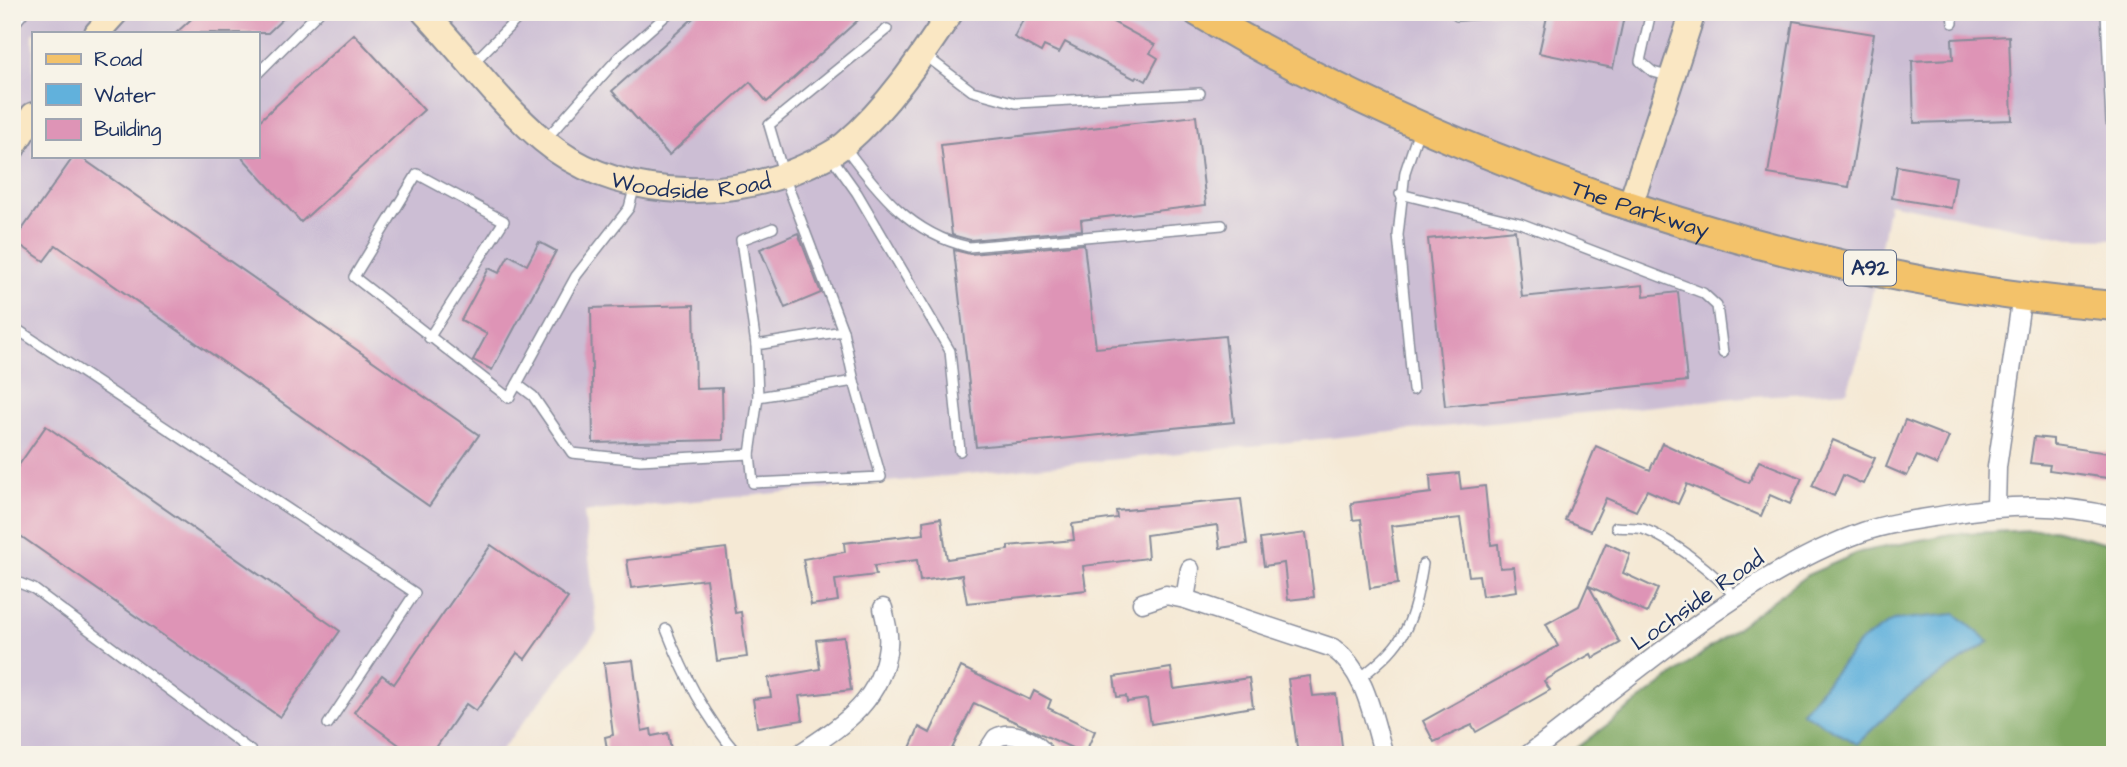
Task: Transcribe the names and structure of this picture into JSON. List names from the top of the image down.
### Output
{
  "streets": {
    "main road": ["The Parkway", "A92"],
    "street": ["Woodside Road", "Lochside Road"]
  },
  "legend": ["Road", "Water", "Building"]
}
